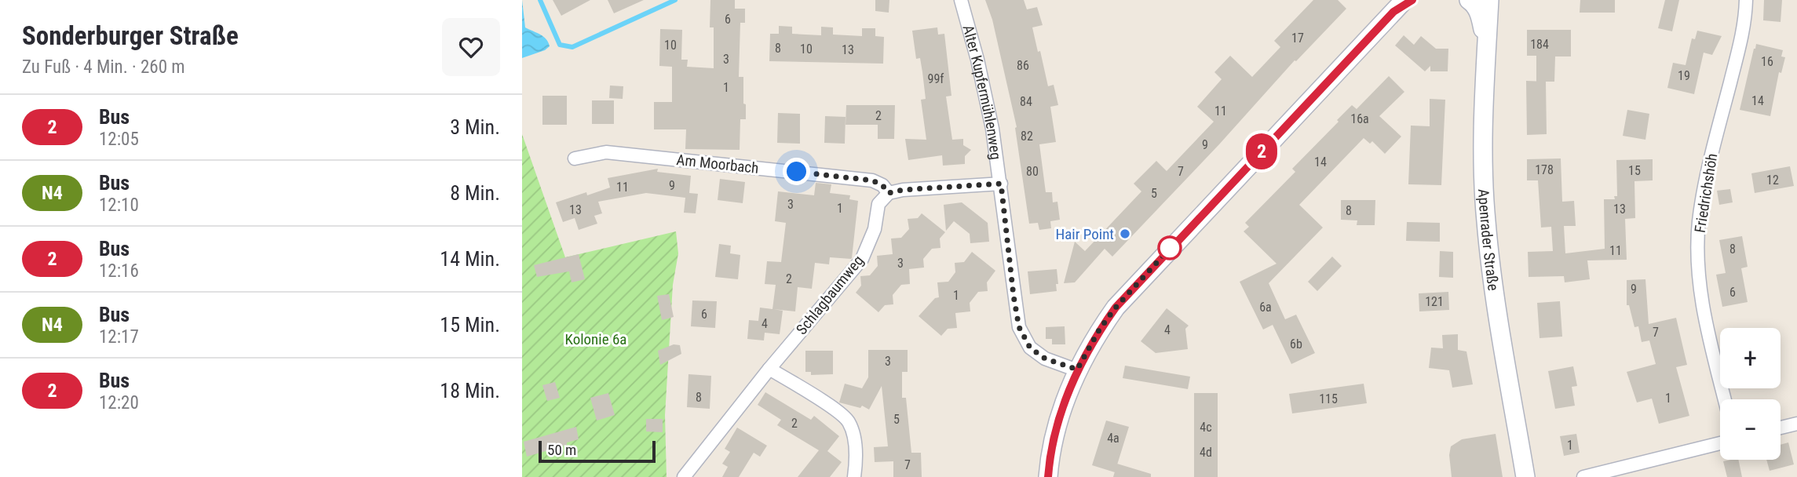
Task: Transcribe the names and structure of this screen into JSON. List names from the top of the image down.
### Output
{
  "streets": {
    "street": [
      "Alter Kupfermühlenweg",
      "Am Moorbach",
      "Friedrichshöh",
      "Apenrader Straße",
      "Schlagbaumweg"
    ]
  },
  "crossings": [
    ["Am Moorbach", "Schlagbaumweg"]
  ],
  "parks": ["Kolonie 6a"],
  "places": ["Hair Point"],
  "lines": ["bus line 2"],
  "house_numbers": [
    "6",
    "17",
    "184",
    "10",
    "8",
    "10",
    "13",
    "3",
    "16",
    "86",
    "19",
    "99f",
    "1",
    "14",
    "84",
    "11",
    "2",
    "16a",
    "82",
    "9",
    "14",
    "178",
    "15",
    "80",
    "7",
    "12",
    "9",
    "11",
    "5",
    "3",
    "1",
    "13",
    "13",
    "8",
    "8",
    "11",
    "3",
    "2",
    "9",
    "6",
    "1",
    "121",
    "6a",
    "6",
    "4",
    "4",
    "7",
    "6b",
    "3",
    "8",
    "1",
    "115",
    "5",
    "2",
    "4c",
    "4a",
    "1",
    "4d",
    "7"
  ],
  "scale_bar": "50 m",
  "page": {
    "heading": ["Sonderburger Straße", "Zu Fuß · 4 Min. · 260 m"],
    "on_map": "2",
    "list": [
      {
        "mark": "2",
        "name": "Bus",
        "note": "12:05",
        "value": "3 Min."
      },
      {
        "mark": "N4",
        "name": "Bus",
        "note": "12:10",
        "value": "8 Min."
      },
      {
        "mark": "2",
        "name": "Bus",
        "note": "12:16",
        "value": "14 Min."
      },
      {
        "mark": "N4",
        "name": "Bus",
        "note": "12:17",
        "value": "15 Min."
      },
      {
        "mark": "2",
        "name": "Bus",
        "note": "12:20",
        "value": "18 Min."
      }
    ],
    "map_buttons": ["+", "−"],
    "scale": "50 m"
  }
}
